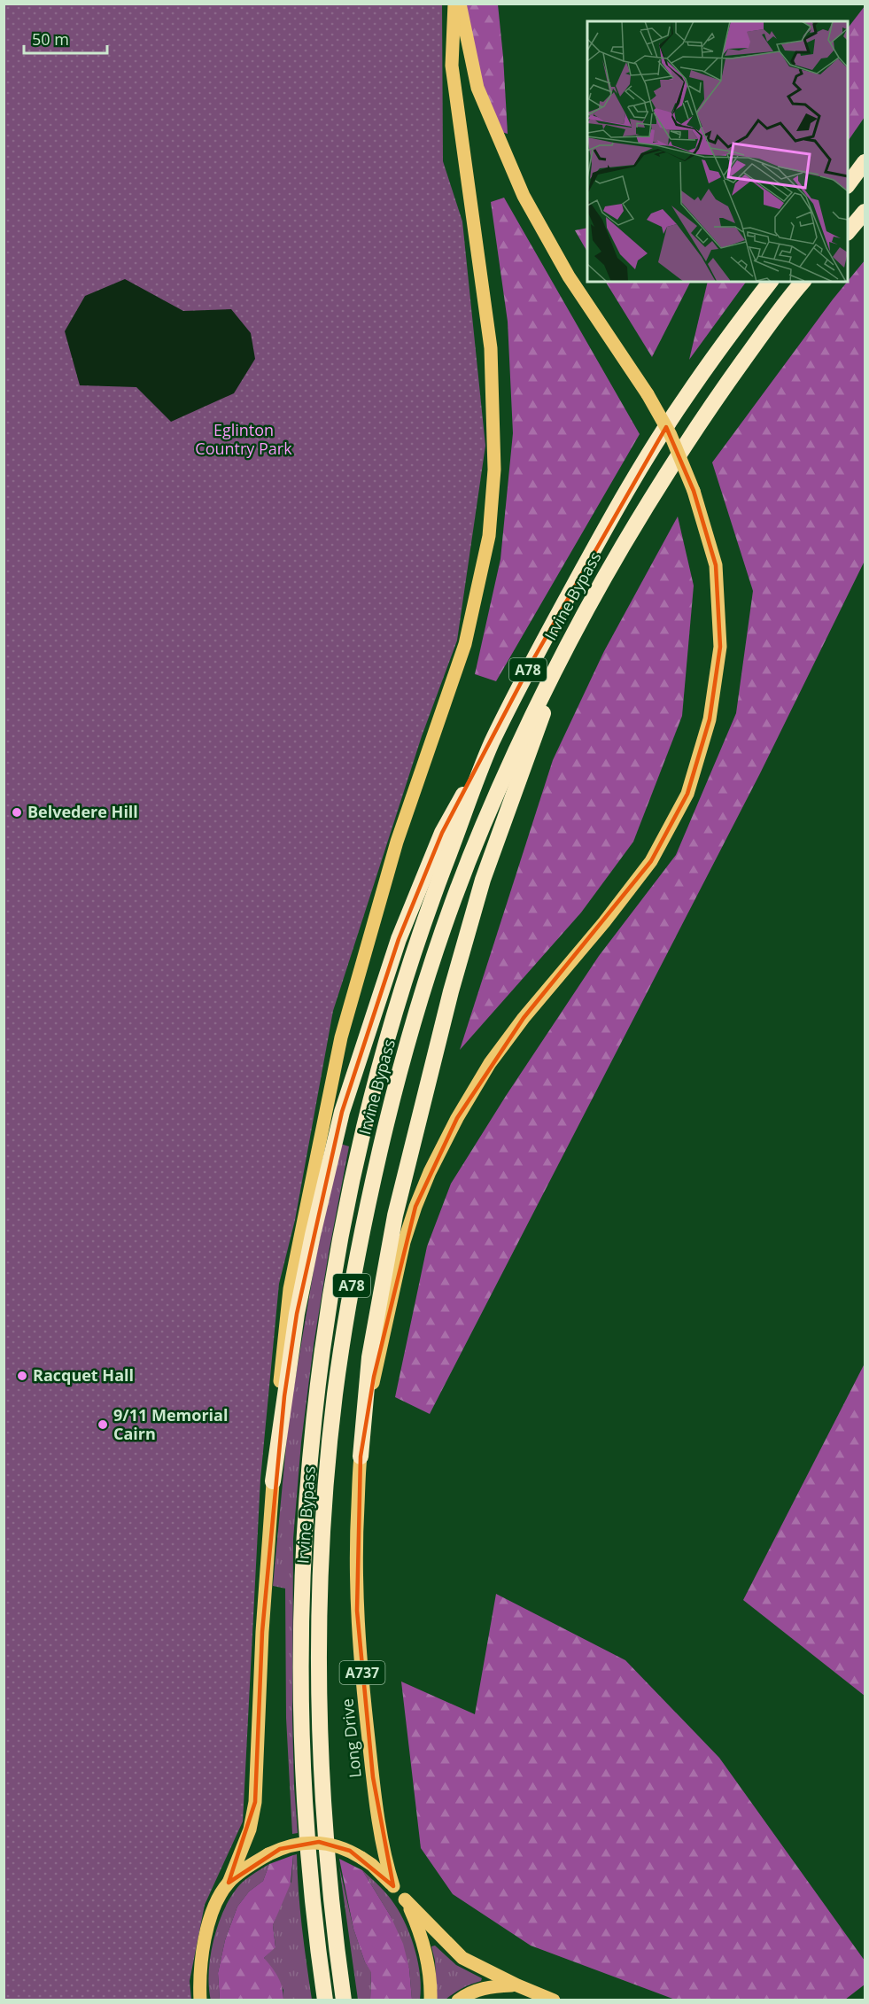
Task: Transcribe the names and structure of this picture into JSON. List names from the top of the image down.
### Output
{
  "streets": {
    "highway": ["Irvine Bypass", "A78"],
    "main road": ["A737", "Long Drive"]
  },
  "parks": ["Eglinton Country Park"],
  "places": ["Belvedere Hill", "Racquet Hall", "9/11 Memorial Cairn"],
  "scale_bar": "50 m"
}
